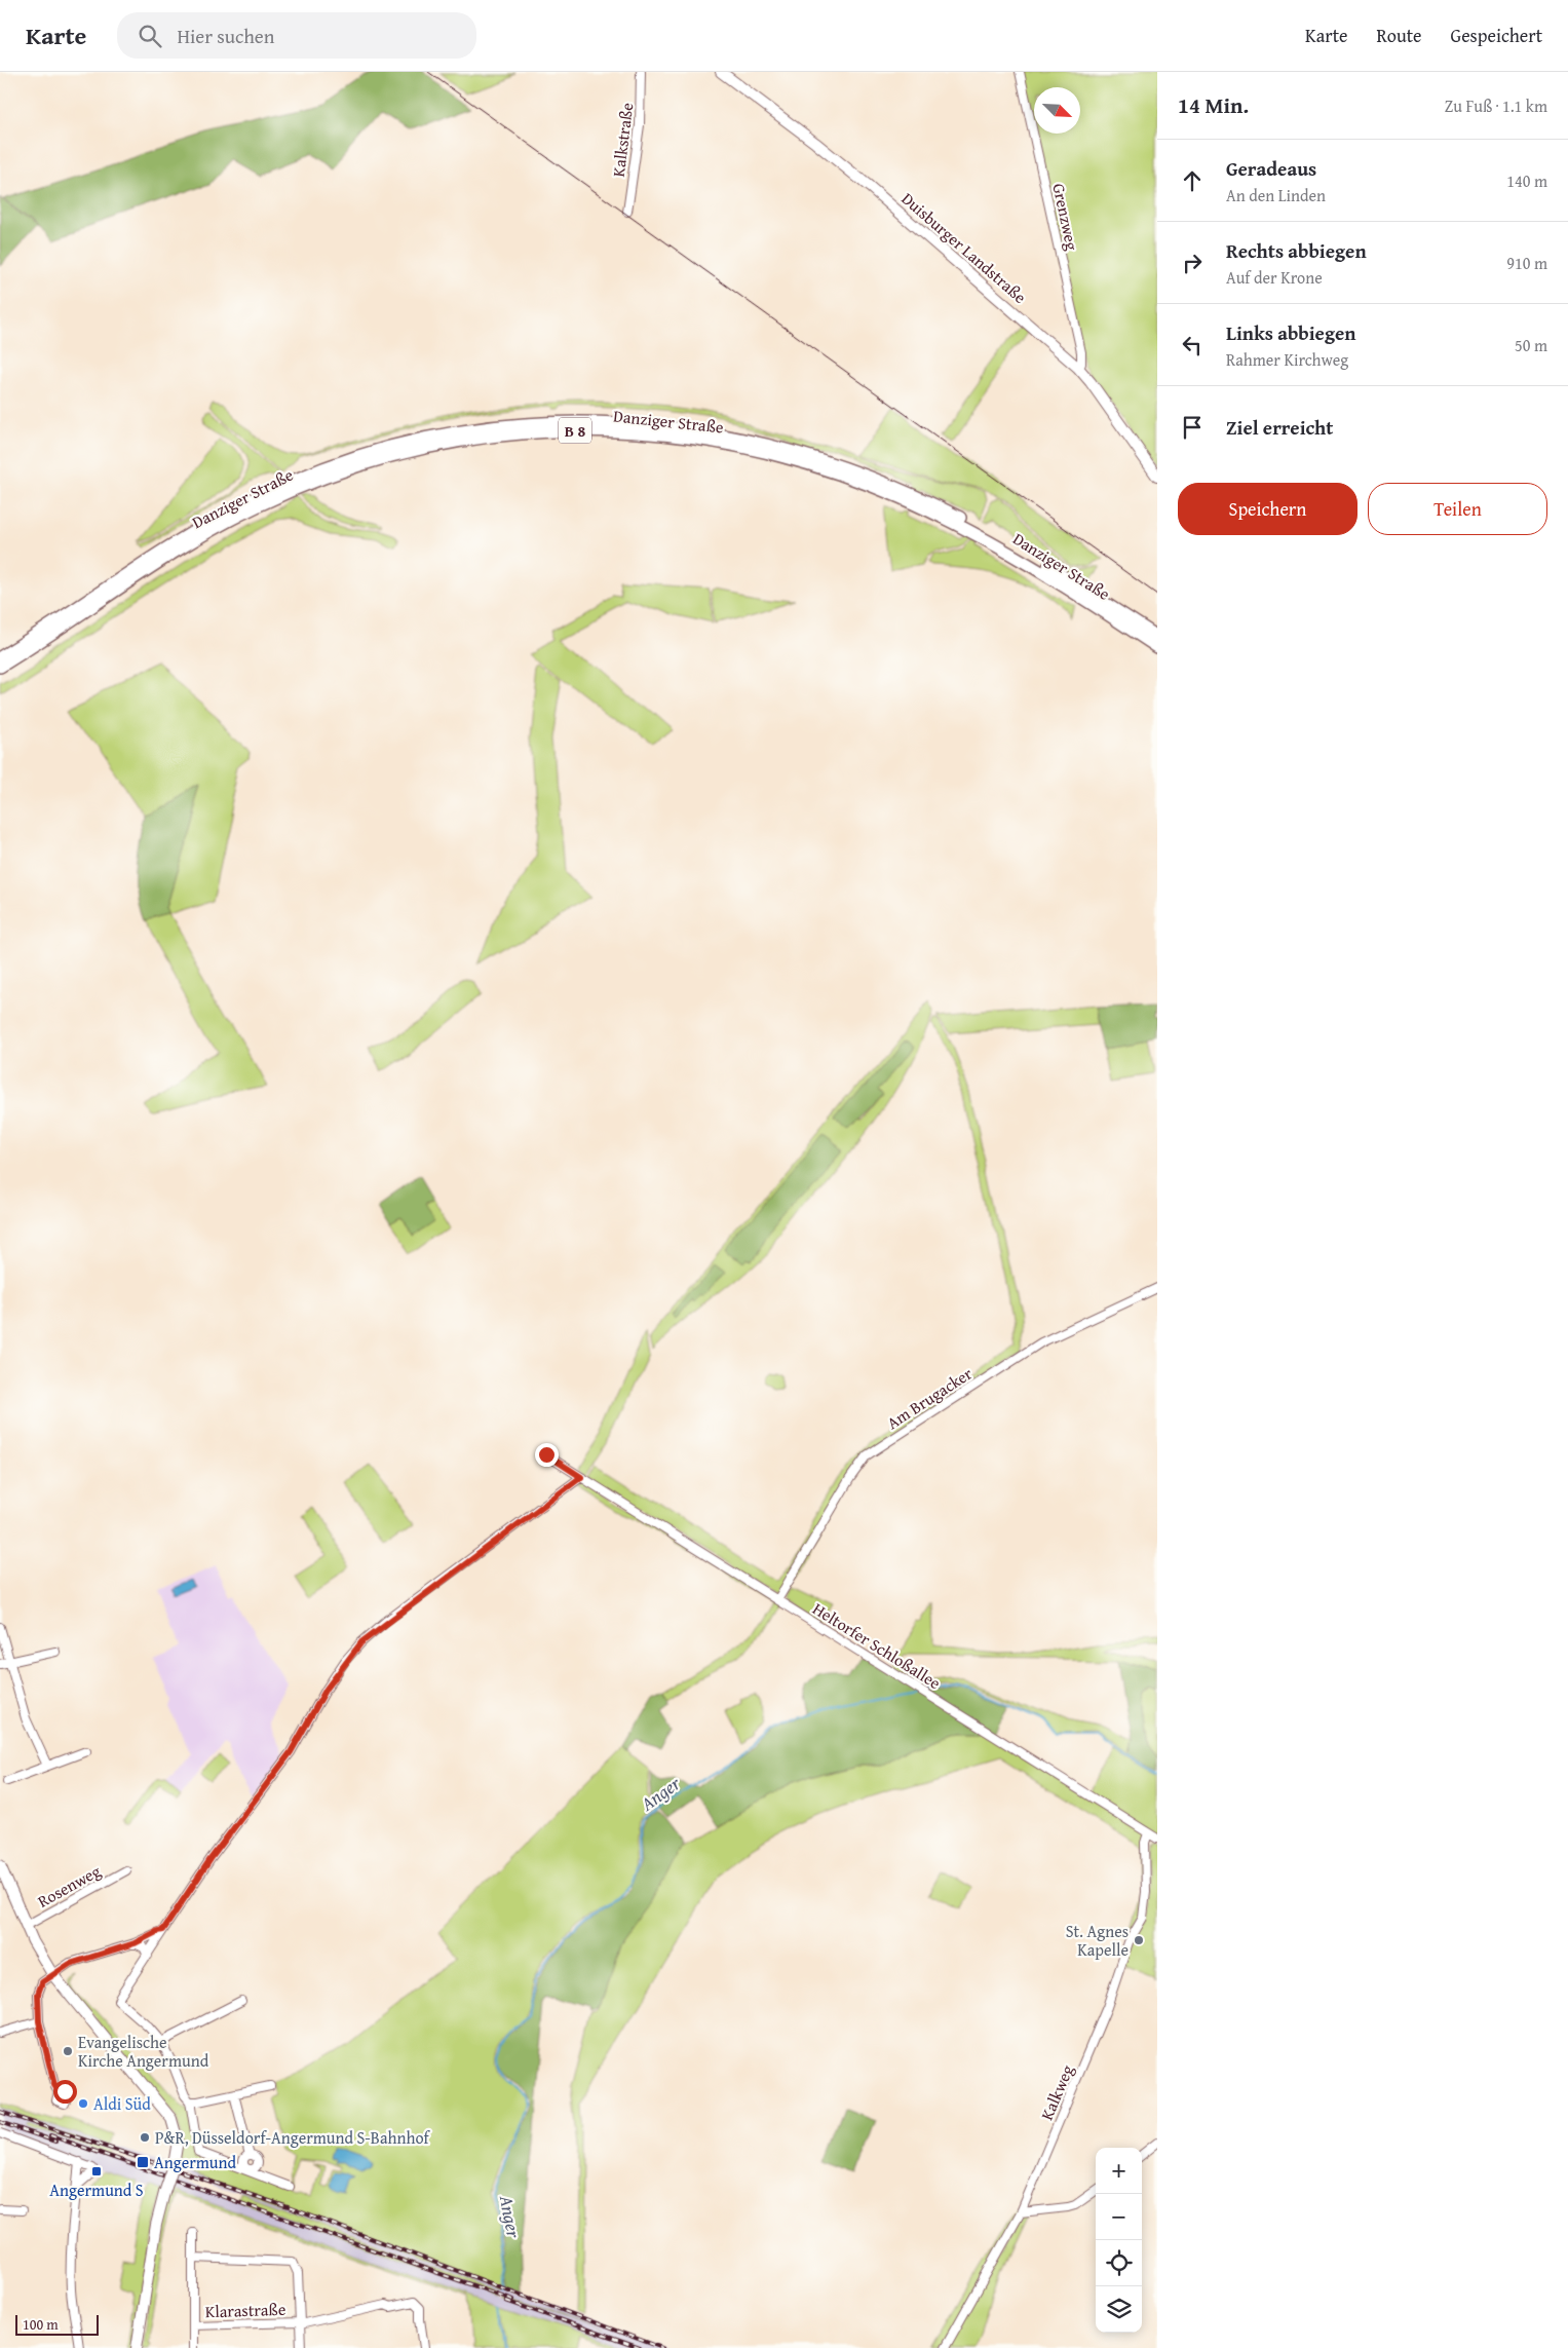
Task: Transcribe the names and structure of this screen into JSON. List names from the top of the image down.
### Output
{
  "streets": {
    "highway": ["Danziger Straße", "B 8"],
    "main road": ["Duisburger Landstraße"],
    "street": [
      "Kalkstraße",
      "Grenzweg",
      "Am Brugacker",
      "Heltorfer Schloßallee",
      "Rosenweg",
      "Kalkweg",
      "Klarastraße"
    ]
  },
  "crossings": [
    ["Grenzweg", "Duisburger Landstraße"],
    ["Am Brugacker", "Heltorfer Schloßallee"],
    ["Heltorfer Schloßallee", "Kalkweg"]
  ],
  "water": ["Anger"],
  "places": {
    "other": [
      "St. Agnes Kapelle",
      "Evangelische Kirche Angermund",
      "Aldi Süd",
      "P&R, Düsseldorf-Angermund S-Bahnhof"
    ],
    "transit": ["Angermund", "Angermund S"]
  },
  "scale_bar": "100 m",
  "north": "bottom right",
  "page": {
    "header": "Karte",
    "search": "Hier suchen",
    "nav": ["Karte", "Route", "Gespeichert"],
    "heading": ["14 Min.", "Zu Fuß · 1.1 km"],
    "list": [
      ["Geradeaus", "An den Linden", "140 m"],
      ["Rechts abbiegen", "Auf der Krone", "910 m"],
      ["Links abbiegen", "Rahmer Kirchweg", "50 m"],
      "Ziel erreicht"
    ],
    "buttons": ["Speichern", "Teilen"],
    "map_buttons": ["+", "−"],
    "scale": "100 m"
  }
}
